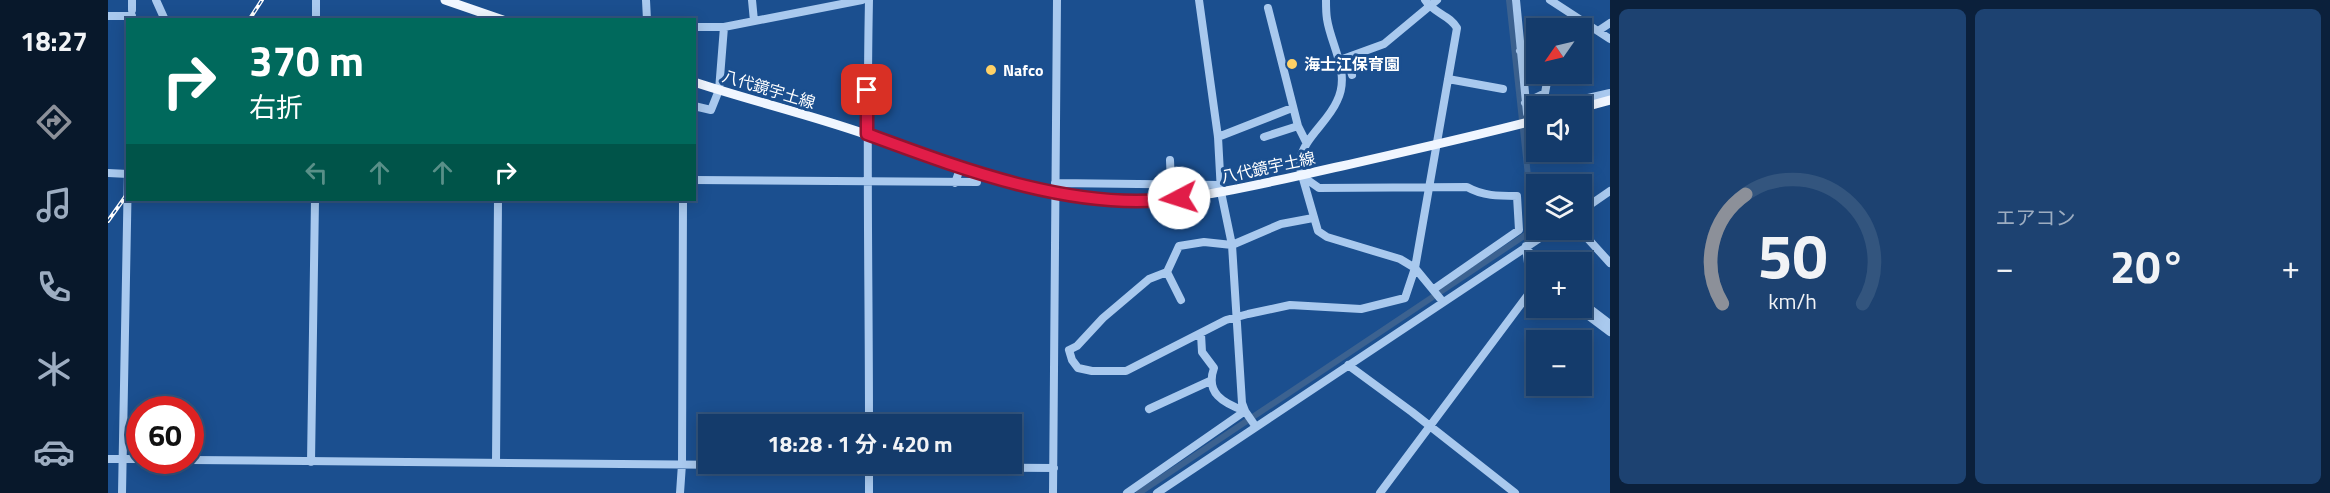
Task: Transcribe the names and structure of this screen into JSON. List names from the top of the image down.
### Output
{
  "streets": {
    "main road": ["八代鏡宇土線"]
  },
  "places": ["海士江保育園", "Nafco"],
  "north": "bottom left",
  "page": {
    "tabs": "18:27",
    "tile": "エアコン",
    "map_buttons": ["+", "−"],
    "turn": ["370 m", "右折"],
    "heat": ["−", "20°", "+"],
    "limit": "60",
    "trip": "18:28 · 1 分 · 420 m",
    "gauge": ["50", "km/h"]
  }
}
